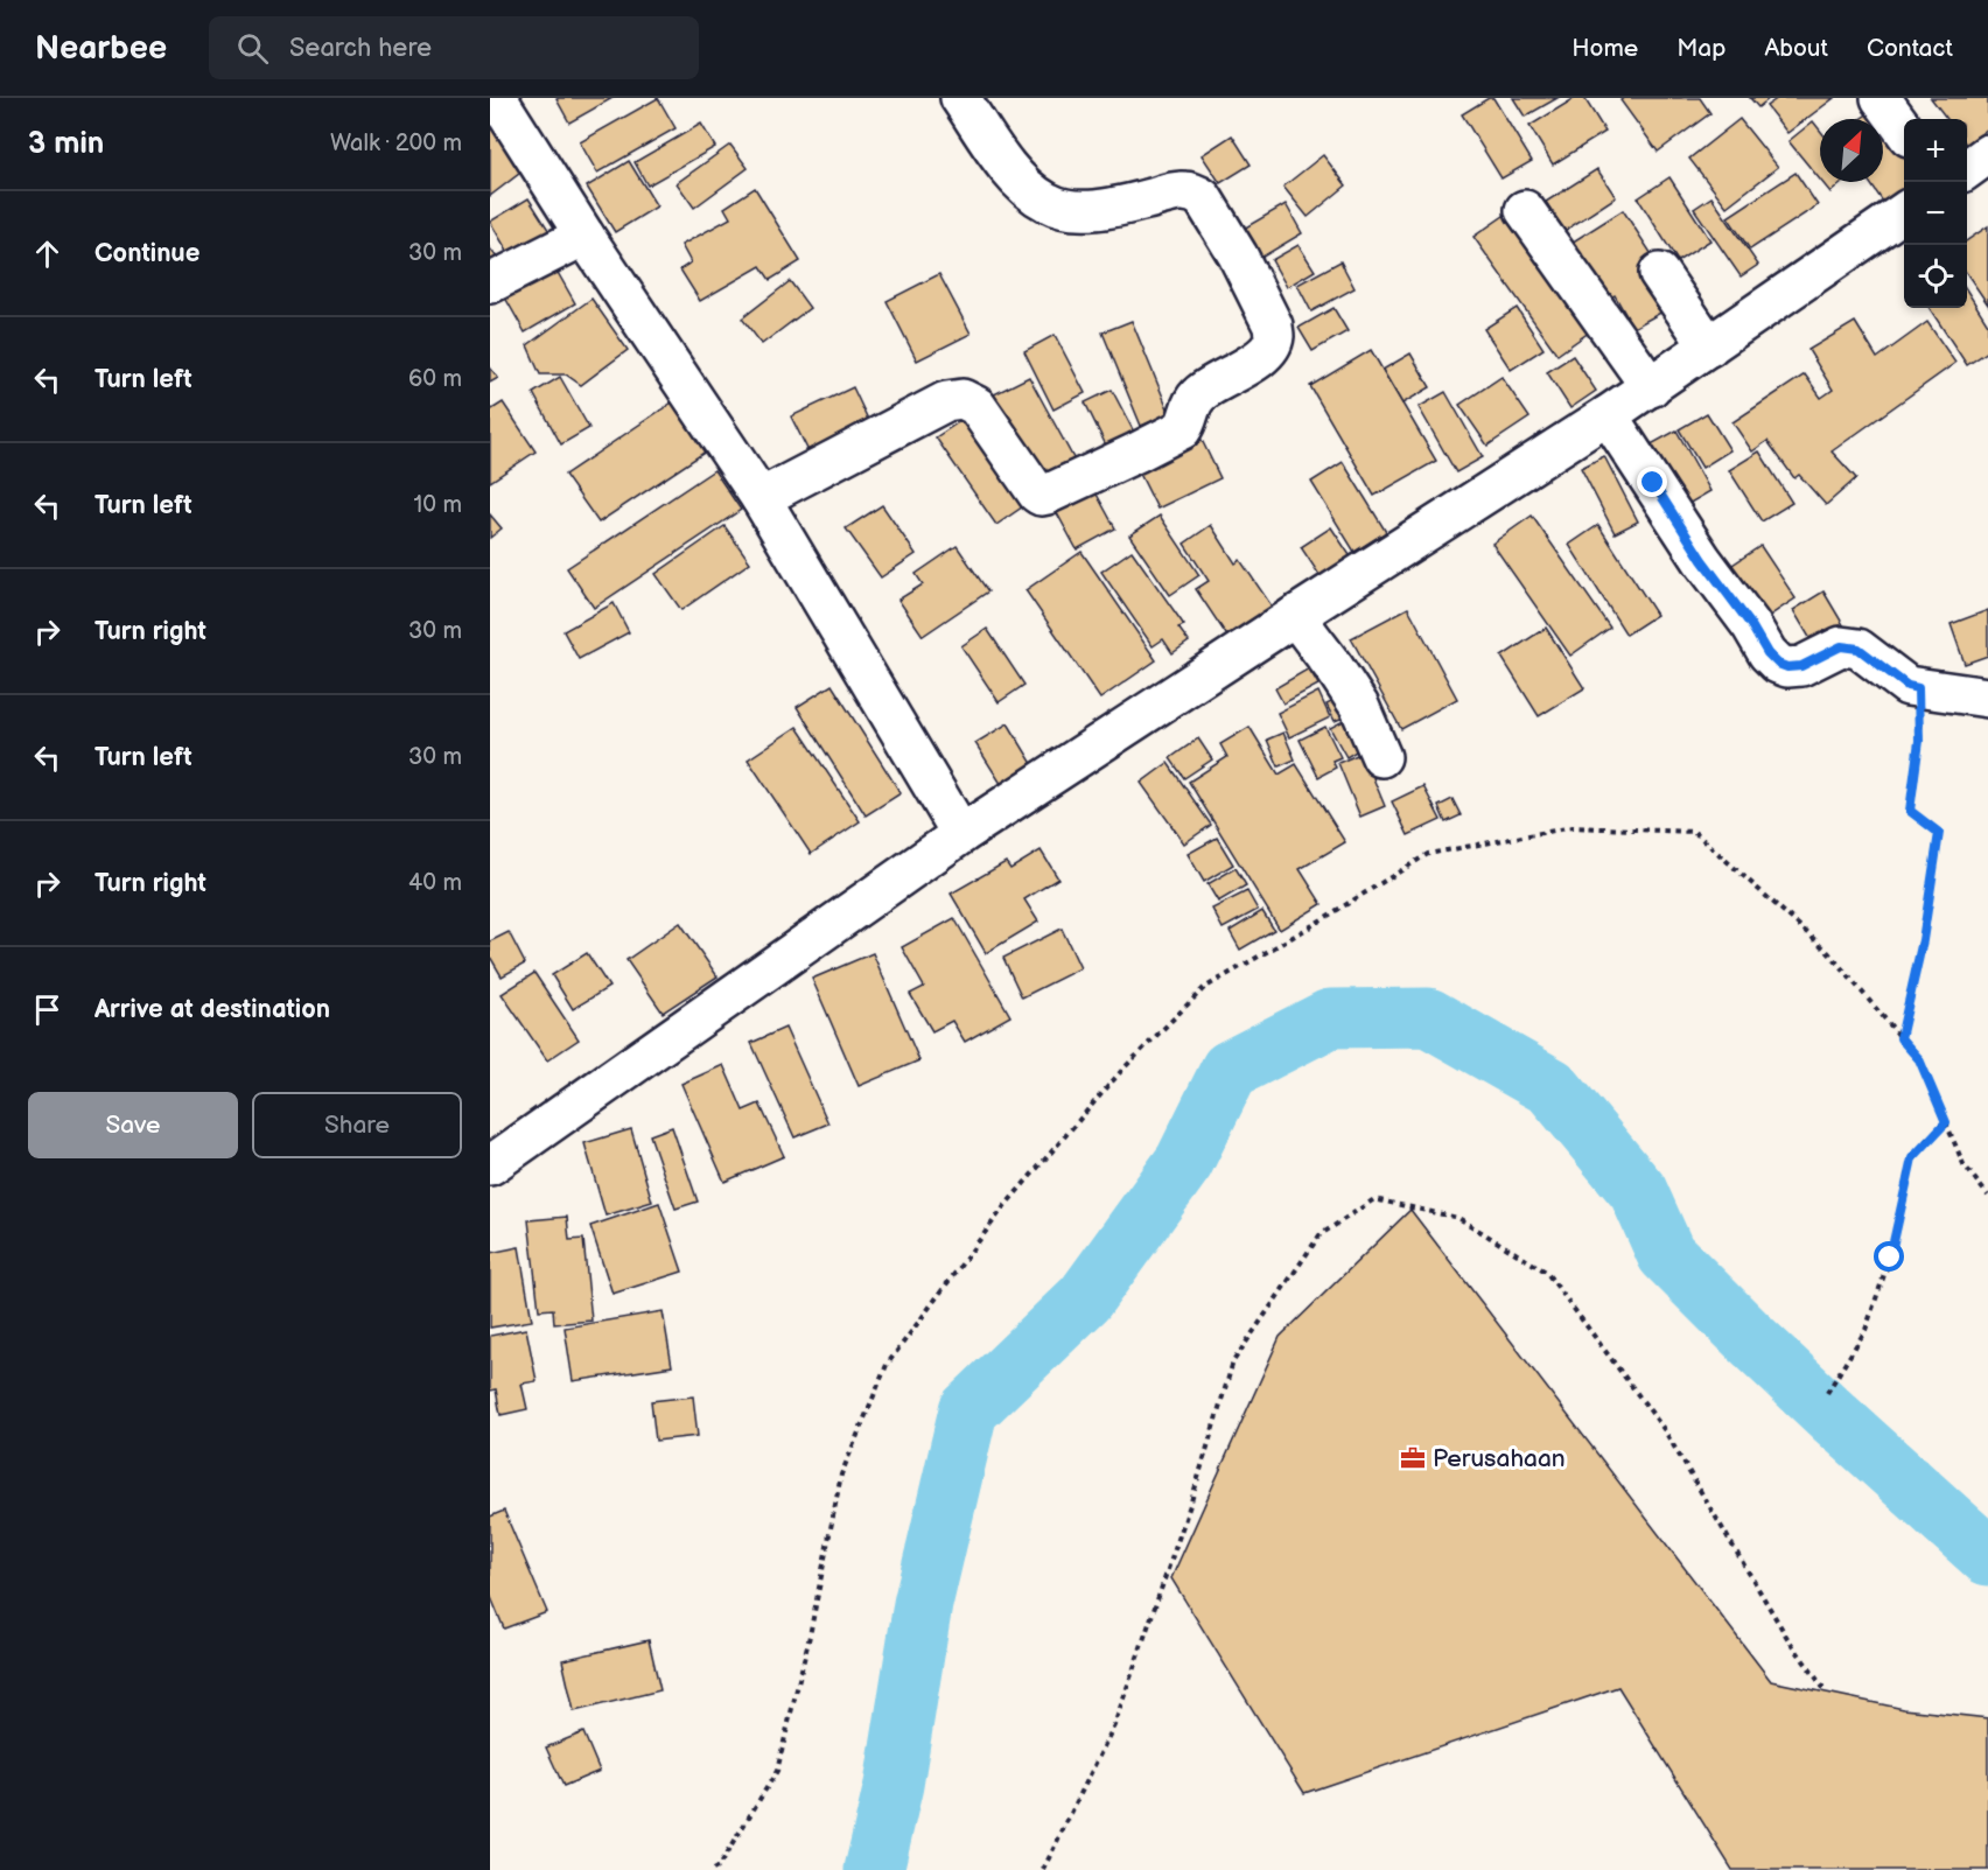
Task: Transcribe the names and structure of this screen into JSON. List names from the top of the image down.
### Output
{
  "places": {
    "office": ["Perusahaan"]
  },
  "north": "top right",
  "page": {
    "header": "Nearbee",
    "search": "Search here",
    "nav": [
      "Home",
      "Map",
      "About",
      "Contact"
    ],
    "heading": ["3 min", "Walk · 200 m"],
    "map_buttons": ["+", "−"],
    "list": [
      ["Continue", "30 m"],
      ["Turn left", "60 m"],
      ["Turn left", "10 m"],
      ["Turn right", "30 m"],
      ["Turn left", "30 m"],
      ["Turn right", "40 m"],
      "Arrive at destination"
    ],
    "buttons": ["Save", "Share"]
  }
}
